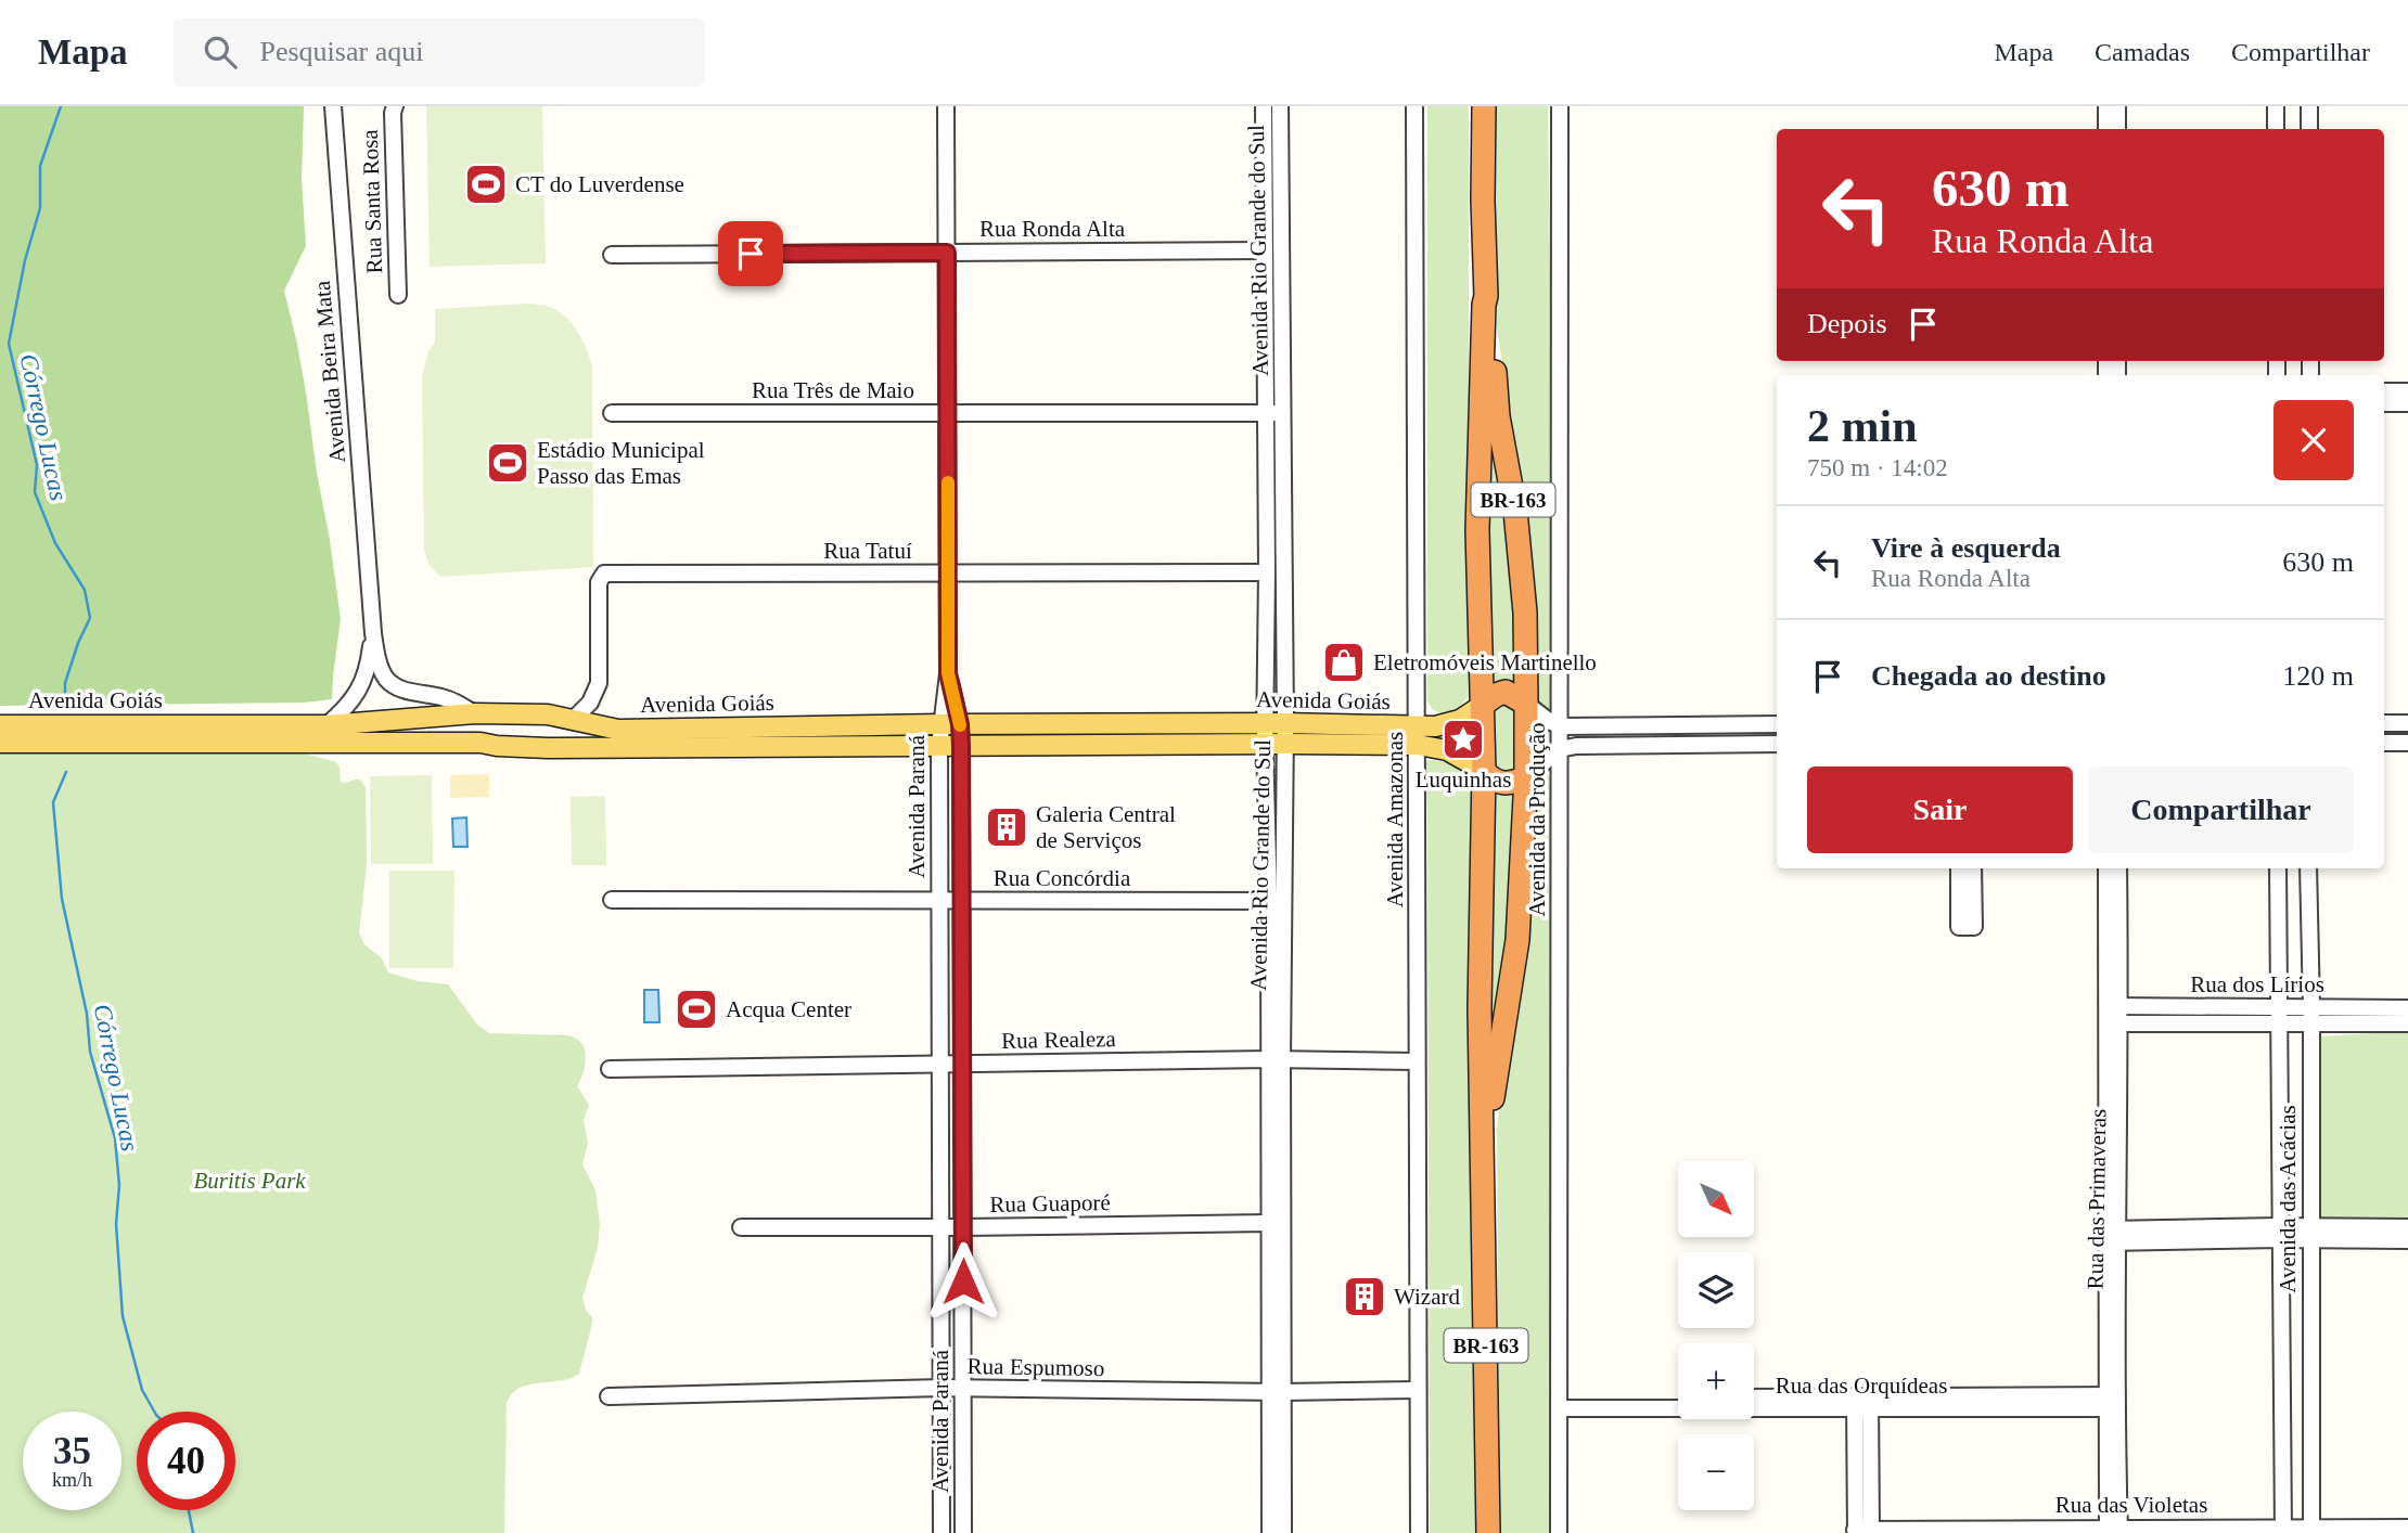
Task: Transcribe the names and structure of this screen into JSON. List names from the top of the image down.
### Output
{
  "streets": {
    "highway": ["BR-163"],
    "main road": ["Avenida Goiás"],
    "street": [
      "Rua Santa Rosa",
      "Rua Ronda Alta",
      "Avenida Rio Grande do Sul",
      "Avenida Beira Mata",
      "Rua Três de Maio",
      "Rua Tatuí",
      "Avenida Paraná",
      "Avenida Amazonas",
      "Avenida da Produção",
      "Rua Concórdia",
      "Rua dos Lírios",
      "Rua Realeza",
      "Rua das Primaveras",
      "Avenida das Acácias",
      "Rua Guaporé",
      "Rua Espumoso",
      "Rua das Orquídeas",
      "Rua das Violetas"
    ]
  },
  "crossings": [
    ["Rua Ronda Alta", "Avenida Rio Grande do Sul"],
    ["Rua Ronda Alta", "Avenida Paraná"],
    ["Avenida Rio Grande do Sul", "Rua Três de Maio"],
    ["Avenida Rio Grande do Sul", "Rua Tatuí"],
    ["Avenida Rio Grande do Sul", "Avenida Goiás"],
    ["Avenida Rio Grande do Sul", "Rua Concórdia"],
    ["Avenida Rio Grande do Sul", "Rua Realeza"],
    ["Avenida Rio Grande do Sul", "Rua Guaporé"],
    ["Avenida Rio Grande do Sul", "Rua Espumoso"],
    ["Avenida Beira Mata", "Avenida Goiás"],
    ["Rua Três de Maio", "Avenida Paraná"],
    ["Rua Tatuí", "Avenida Goiás"],
    ["Rua Tatuí", "Avenida Paraná"],
    ["Avenida Goiás", "Avenida Paraná"],
    ["Avenida Goiás", "Avenida Amazonas"],
    ["Avenida Paraná", "Rua Concórdia"],
    ["Avenida Paraná", "Rua Realeza"],
    ["Avenida Paraná", "Rua Guaporé"],
    ["Avenida Paraná", "Rua Espumoso"],
    ["Avenida Amazonas", "Rua Realeza"],
    ["Avenida Amazonas", "Rua Espumoso"],
    ["Avenida da Produção", "Rua das Orquídeas"],
    ["Rua dos Lírios", "Rua das Primaveras"],
    ["Rua dos Lírios", "Avenida das Acácias"],
    ["Rua das Primaveras", "Rua das Orquídeas"],
    ["Rua das Primaveras", "Rua das Violetas"],
    ["Avenida das Acácias", "Rua das Violetas"]
  ],
  "water": ["Córrego Lucas"],
  "parks": ["Buritis Park"],
  "places": {
    "sports": ["CT do Luverdense", "Estádio Municipal Passo das Emas", "Acqua Center"],
    "shop": ["Eletromóveis Martinello"],
    "place": ["Luquinhas"],
    "building": ["Galeria Central de Serviços", "Wizard"]
  },
  "north": "bottom right",
  "page": {
    "header": "Mapa",
    "search": "Pesquisar aqui",
    "nav": ["Mapa", "Camadas", "Compartilhar"],
    "turn": ["630 m", "Rua Ronda Alta"],
    "then": "Depois",
    "heading": ["2 min", "750 m · 14:02"],
    "list": [
      {
        "name": "Vire à esquerda",
        "note": "Rua Ronda Alta",
        "value": "630 m"
      },
      {
        "name": "Chegada ao destino",
        "value": "120 m"
      }
    ],
    "buttons": ["Sair", "Compartilhar"],
    "map_buttons": ["+", "−"],
    "speed": "35 km/h",
    "limit": "40"
  }
}
